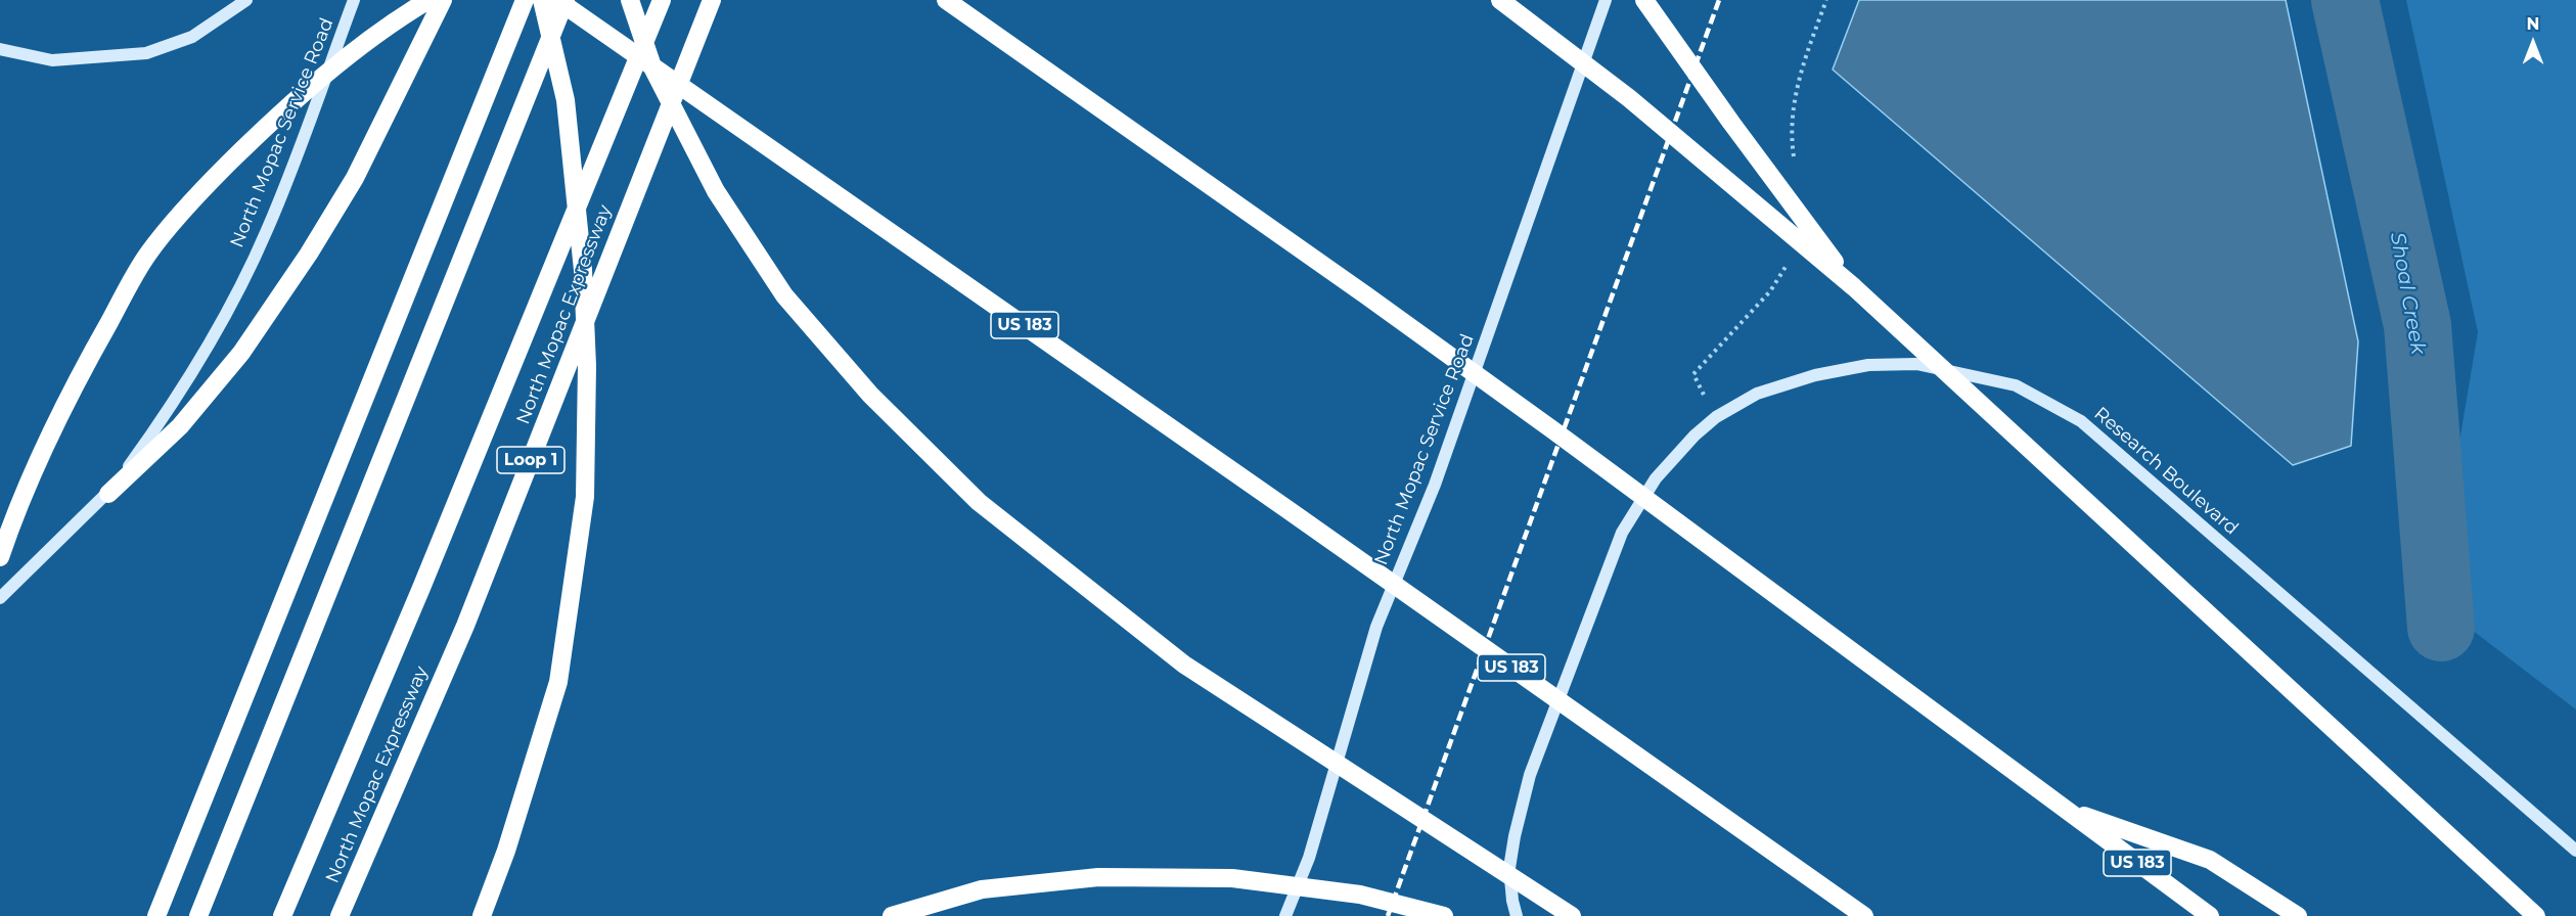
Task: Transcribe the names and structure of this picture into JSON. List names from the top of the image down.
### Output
{
  "streets": {
    "highway": ["North Mopac Expressway", "US 183", "Loop 1"],
    "main road": ["North Mopac Service Road", "Research Boulevard"]
  },
  "water": ["Shoal Creek"],
  "north": "top"
}
